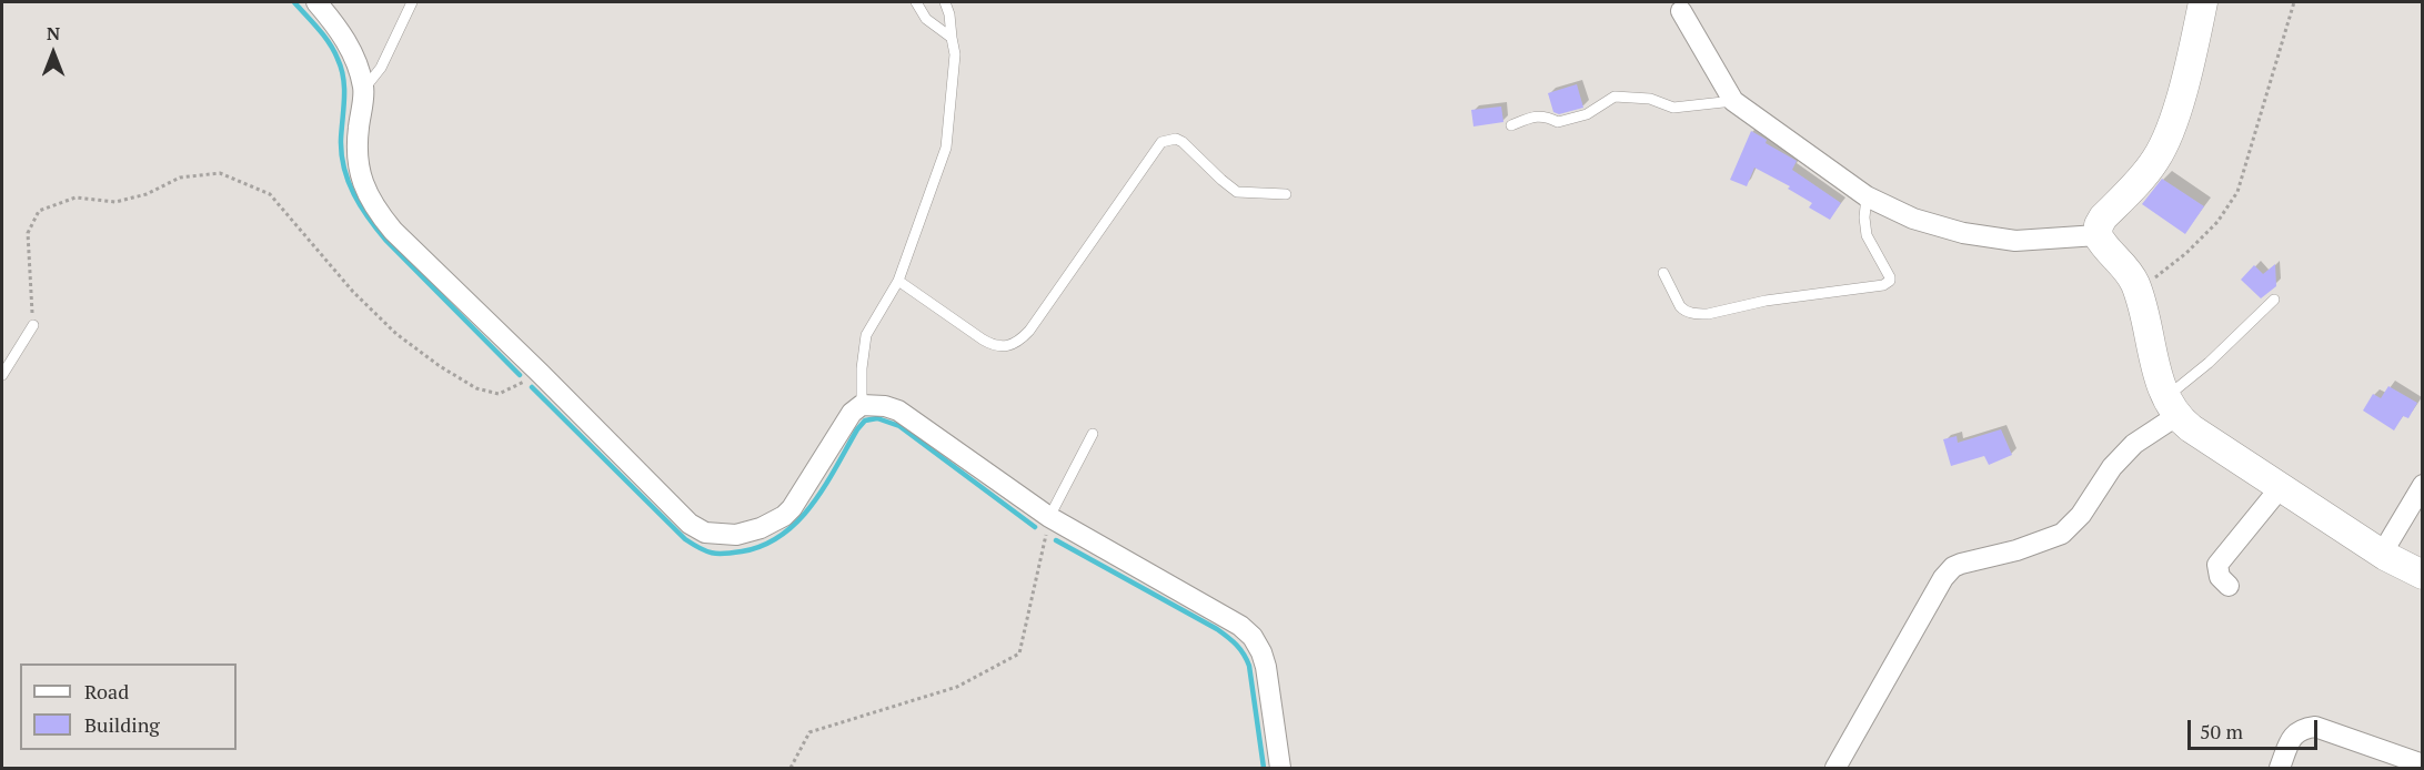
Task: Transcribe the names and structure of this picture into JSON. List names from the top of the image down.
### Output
{
  "legend": ["Road", "Building"],
  "scale_bar": "50 m",
  "north": "top"
}
